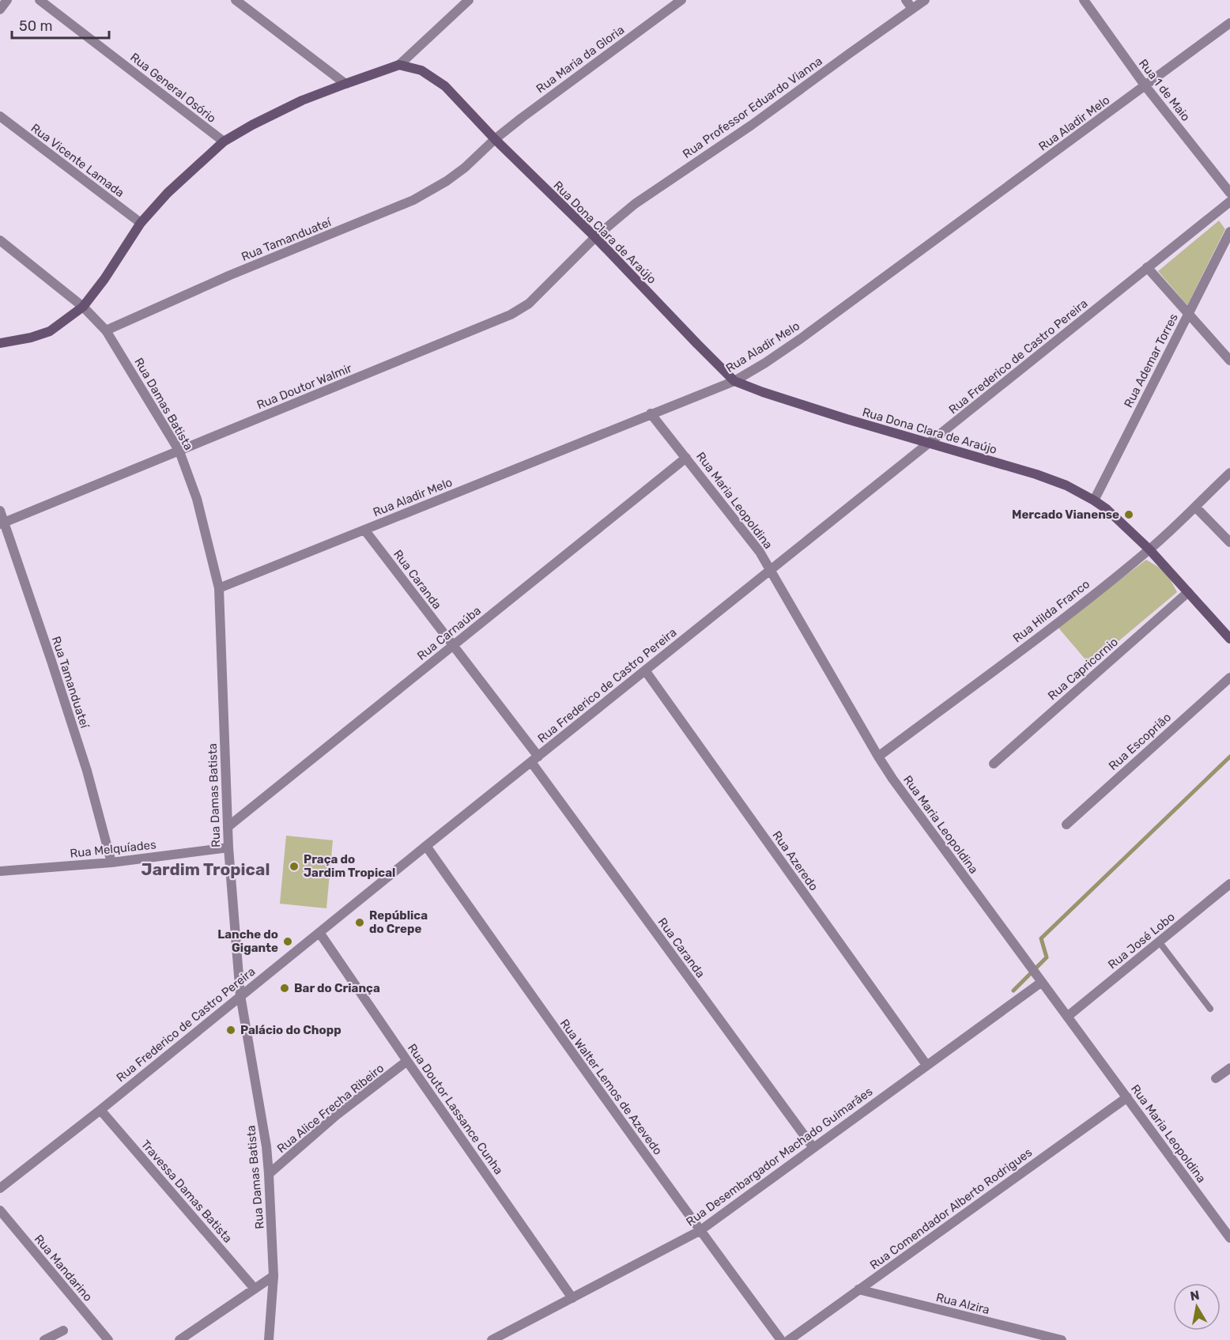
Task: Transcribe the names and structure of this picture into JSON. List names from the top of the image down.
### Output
{
  "streets": {
    "main road": ["Rua Dona Clara de Araújo"],
    "street": [
      "Rua Maria da Gloria",
      "Rua General Osório",
      "Rua 1 de Maio",
      "Rua Professor Eduardo Vianna",
      "Rua Aladir Melo",
      "Rua Vicente Lamada",
      "Rua Tamanduateí",
      "Rua Frederico de Castro Pereira",
      "Rua Ademar Torres",
      "Rua Doutor Walmir",
      "Rua Damas Batista",
      "Rua Maria Leopoldina",
      "Rua Caranda",
      "Rua Hilda Franco",
      "Rua Carnaúba",
      "Rua Capricornio",
      "Rua Escoprião",
      "Rua Melquíades",
      "Rua Azeredo",
      "Rua José Lobo",
      "Rua Walter Lemos de Azevedo",
      "Rua Alice Frecha Ribeiro",
      "Rua Doutor Lassance Cunha",
      "Rua Desembargador Machado Guimarães",
      "Travessa Damas Batista",
      "Rua Comendador Alberto Rodrigues",
      "Rua Mandarino",
      "Rua Alzira"
    ]
  },
  "crossings": [
    ["Rua Maria da Gloria", "Rua Dona Clara de Araújo"],
    ["Rua Maria da Gloria", "Rua Tamanduateí"],
    ["Rua 1 de Maio", "Rua Aladir Melo"],
    ["Rua Professor Eduardo Vianna", "Rua Dona Clara de Araújo"],
    ["Rua Professor Eduardo Vianna", "Rua Doutor Walmir"],
    ["Rua Aladir Melo", "Rua Dona Clara de Araújo"],
    ["Rua Aladir Melo", "Rua Damas Batista"],
    ["Rua Aladir Melo", "Rua Maria Leopoldina"],
    ["Rua Aladir Melo", "Rua Caranda"],
    ["Rua Dona Clara de Araújo", "Rua Tamanduateí"],
    ["Rua Dona Clara de Araújo", "Rua Frederico de Castro Pereira"],
    ["Rua Dona Clara de Araújo", "Rua Ademar Torres"],
    ["Rua Dona Clara de Araújo", "Rua Doutor Walmir"],
    ["Rua Dona Clara de Araújo", "Rua Hilda Franco"],
    ["Rua Dona Clara de Araújo", "Rua Capricornio"],
    ["Rua Tamanduateí", "Rua Doutor Walmir"],
    ["Rua Tamanduateí", "Rua Damas Batista"],
    ["Rua Tamanduateí", "Rua Melquíades"],
    ["Rua Frederico de Castro Pereira", "Rua Damas Batista"],
    ["Rua Frederico de Castro Pereira", "Rua Maria Leopoldina"],
    ["Rua Frederico de Castro Pereira", "Rua Caranda"],
    ["Rua Frederico de Castro Pereira", "Rua Azeredo"],
    ["Rua Frederico de Castro Pereira", "Rua Walter Lemos de Azevedo"],
    ["Rua Frederico de Castro Pereira", "Rua Doutor Lassance Cunha"],
    ["Rua Frederico de Castro Pereira", "Travessa Damas Batista"],
    ["Rua Doutor Walmir", "Rua Damas Batista"],
    ["Rua Damas Batista", "Rua Carnaúba"],
    ["Rua Damas Batista", "Rua Melquíades"],
    ["Rua Damas Batista", "Rua Alice Frecha Ribeiro"],
    ["Rua Maria Leopoldina", "Rua Hilda Franco"],
    ["Rua Maria Leopoldina", "Rua Carnaúba"],
    ["Rua Maria Leopoldina", "Rua José Lobo"],
    ["Rua Maria Leopoldina", "Rua Desembargador Machado Guimarães"],
    ["Rua Maria Leopoldina", "Rua Comendador Alberto Rodrigues"],
    ["Rua Caranda", "Rua Carnaúba"],
    ["Rua Caranda", "Rua Desembargador Machado Guimarães"],
    ["Rua Azeredo", "Rua Desembargador Machado Guimarães"],
    ["Rua Walter Lemos de Azevedo", "Rua Desembargador Machado Guimarães"],
    ["Rua Alice Frecha Ribeiro", "Rua Doutor Lassance Cunha"],
    ["Rua Doutor Lassance Cunha", "Rua Desembargador Machado Guimarães"],
    ["Rua Comendador Alberto Rodrigues", "Rua Alzira"]
  ],
  "districts": ["Jardim Tropical"],
  "places": [
    "Mercado Vianense",
    "Praça do Jardim Tropical",
    "República do Crepe",
    "Lanche do Gigante",
    "Bar do Criança",
    "Palácio do Chopp"
  ],
  "scale_bar": "50 m",
  "north": "top"
}
